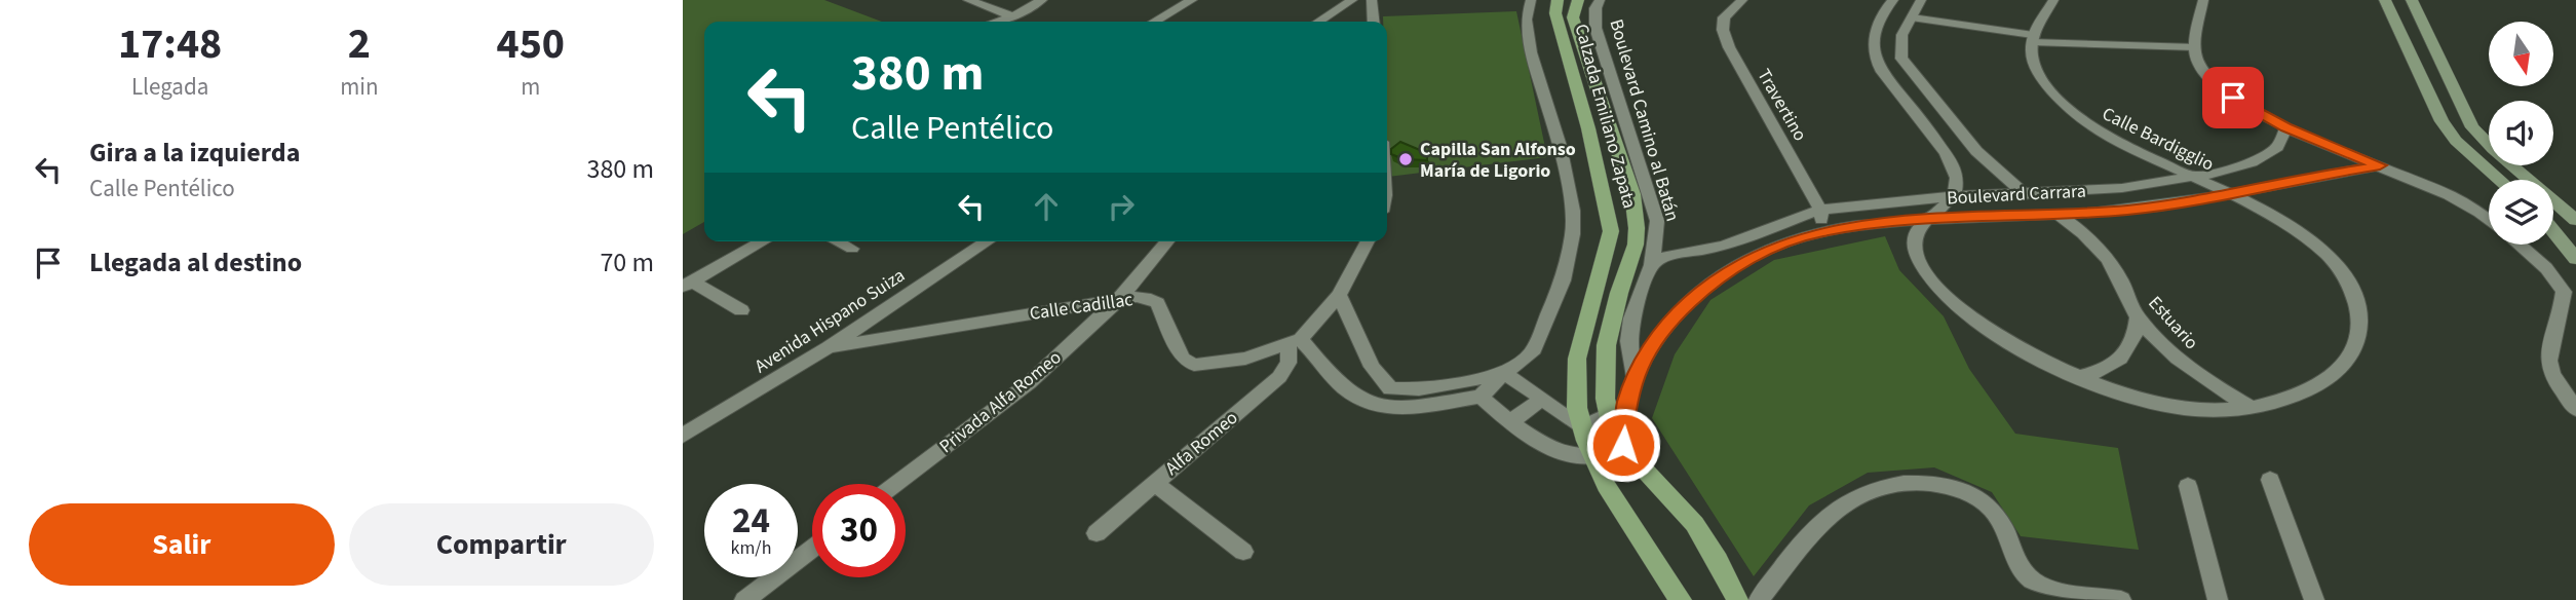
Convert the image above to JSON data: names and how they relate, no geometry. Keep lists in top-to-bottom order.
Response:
{
  "streets": {
    "main road": ["Calzada Emiliano Zapata"],
    "street": [
      "Travertino",
      "Boulevard Camino al Batán",
      "Calle Bardigglio",
      "Boulevard Carrara",
      "Calle Cadillac",
      "Avenida Hispano Suiza",
      "Estuario",
      "Privada Alfa Romeo",
      "Alfa Romeo"
    ]
  },
  "crossings": [
    ["Travertino", "Boulevard Carrara"],
    ["Calzada Emiliano Zapata", "Boulevard Carrara"],
    ["Boulevard Camino al Batán", "Boulevard Carrara"],
    ["Calle Bardigglio", "Boulevard Carrara"],
    ["Calle Bardigglio", "Estuario"],
    ["Boulevard Carrara", "Estuario"],
    ["Calle Cadillac", "Avenida Hispano Suiza"],
    ["Calle Cadillac", "Privada Alfa Romeo"],
    ["Calle Cadillac", "Alfa Romeo"]
  ],
  "places": ["Capilla San Alfonso María de Ligorio"],
  "north": "bottom",
  "page": {
    "eta": [
      "17:48",
      "Llegada",
      "2",
      "min",
      "450",
      "m"
    ],
    "turn": ["380 m", "Calle Pentélico"],
    "list": [
      {
        "name": "Gira a la izquierda",
        "note": "Calle Pentélico",
        "value": "380 m"
      },
      {
        "name": "Llegada al destino",
        "value": "70 m"
      }
    ],
    "speed": "24 km/h",
    "limit": "30",
    "buttons": ["Salir", "Compartir"]
  }
}
